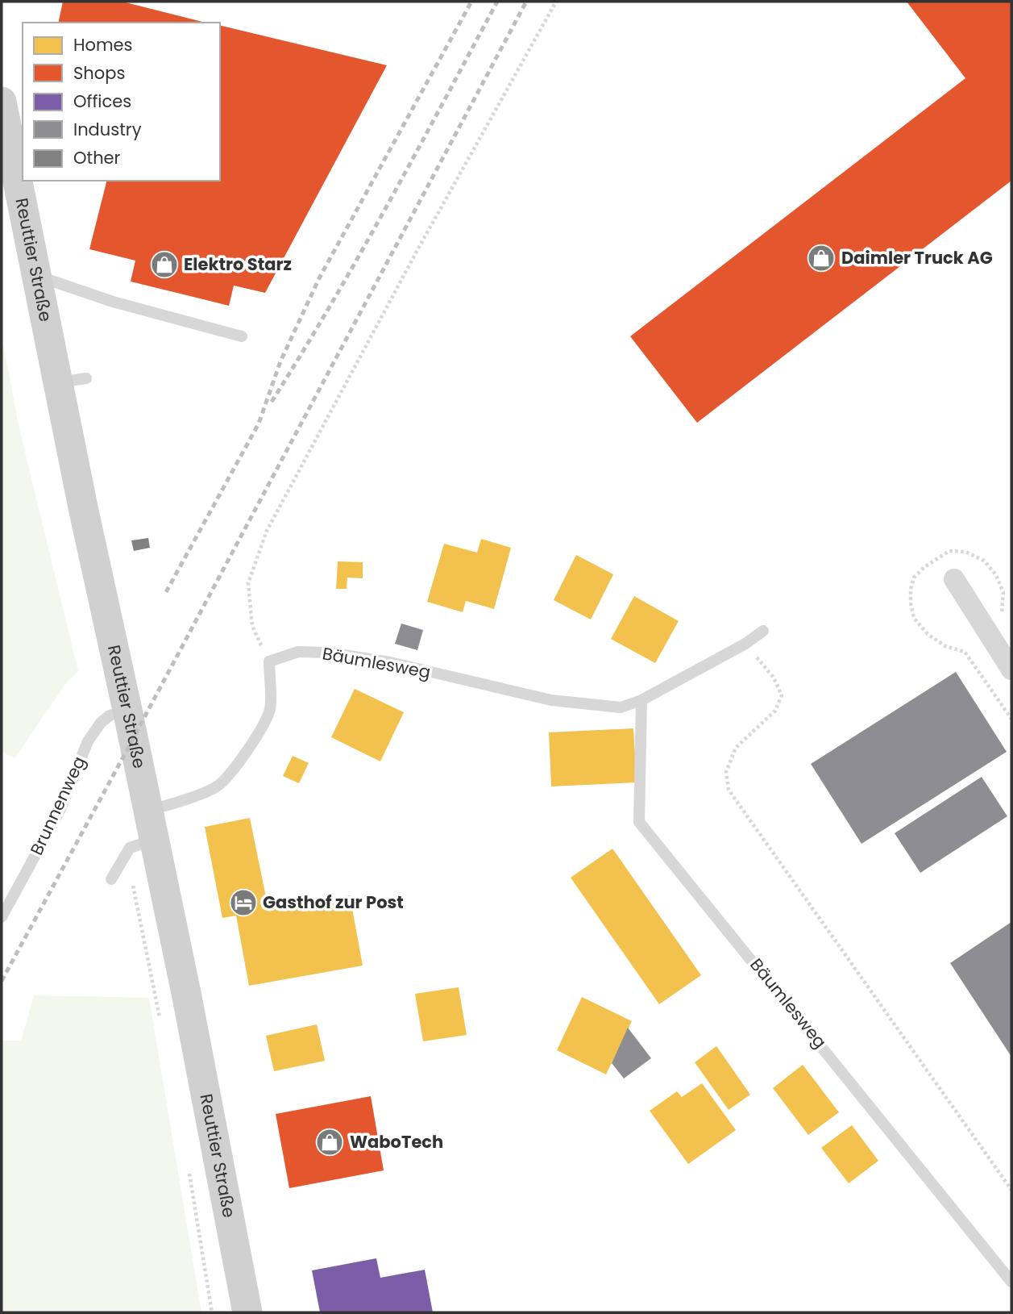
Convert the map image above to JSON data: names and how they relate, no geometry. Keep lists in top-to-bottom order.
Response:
{
  "streets": {
    "main road": ["Reuttier Straße"],
    "lane": ["Bäumlesweg", "Brunnenweg"]
  },
  "crossings": [
    ["Reuttier Straße", "Brunnenweg"]
  ],
  "places": {
    "shop": ["Daimler Truck AG", "Elektro Starz", "WaboTech"],
    "hotel": ["Gasthof zur Post"]
  },
  "legend": [
    "Homes",
    "Shops",
    "Offices",
    "Industry",
    "Other"
  ]
}
